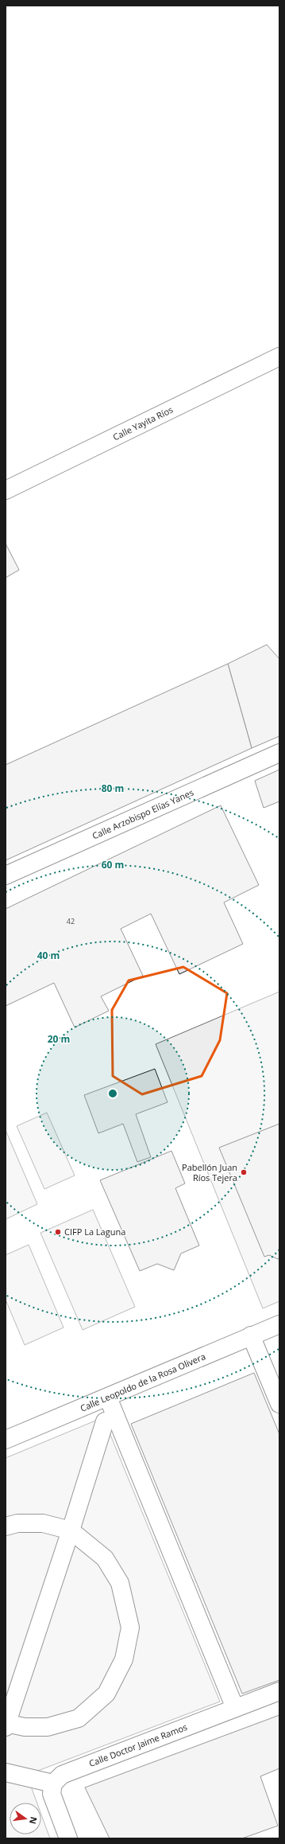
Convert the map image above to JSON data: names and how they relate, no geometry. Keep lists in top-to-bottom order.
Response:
{
  "streets": {
    "street": [
      "Calle Yayita Ríos",
      "Calle Arzobispo Elías Yanes",
      "Calle Leopoldo de la Rosa Olivera",
      "Calle Doctor Jaime Ramos"
    ]
  },
  "places": ["Pabellón Juan Ríos Tejera", "CIFP La Laguna"],
  "house_numbers": ["42"],
  "north": "right",
  "rings": [
    "80 m",
    "60 m",
    "40 m",
    "20 m"
  ]
}
